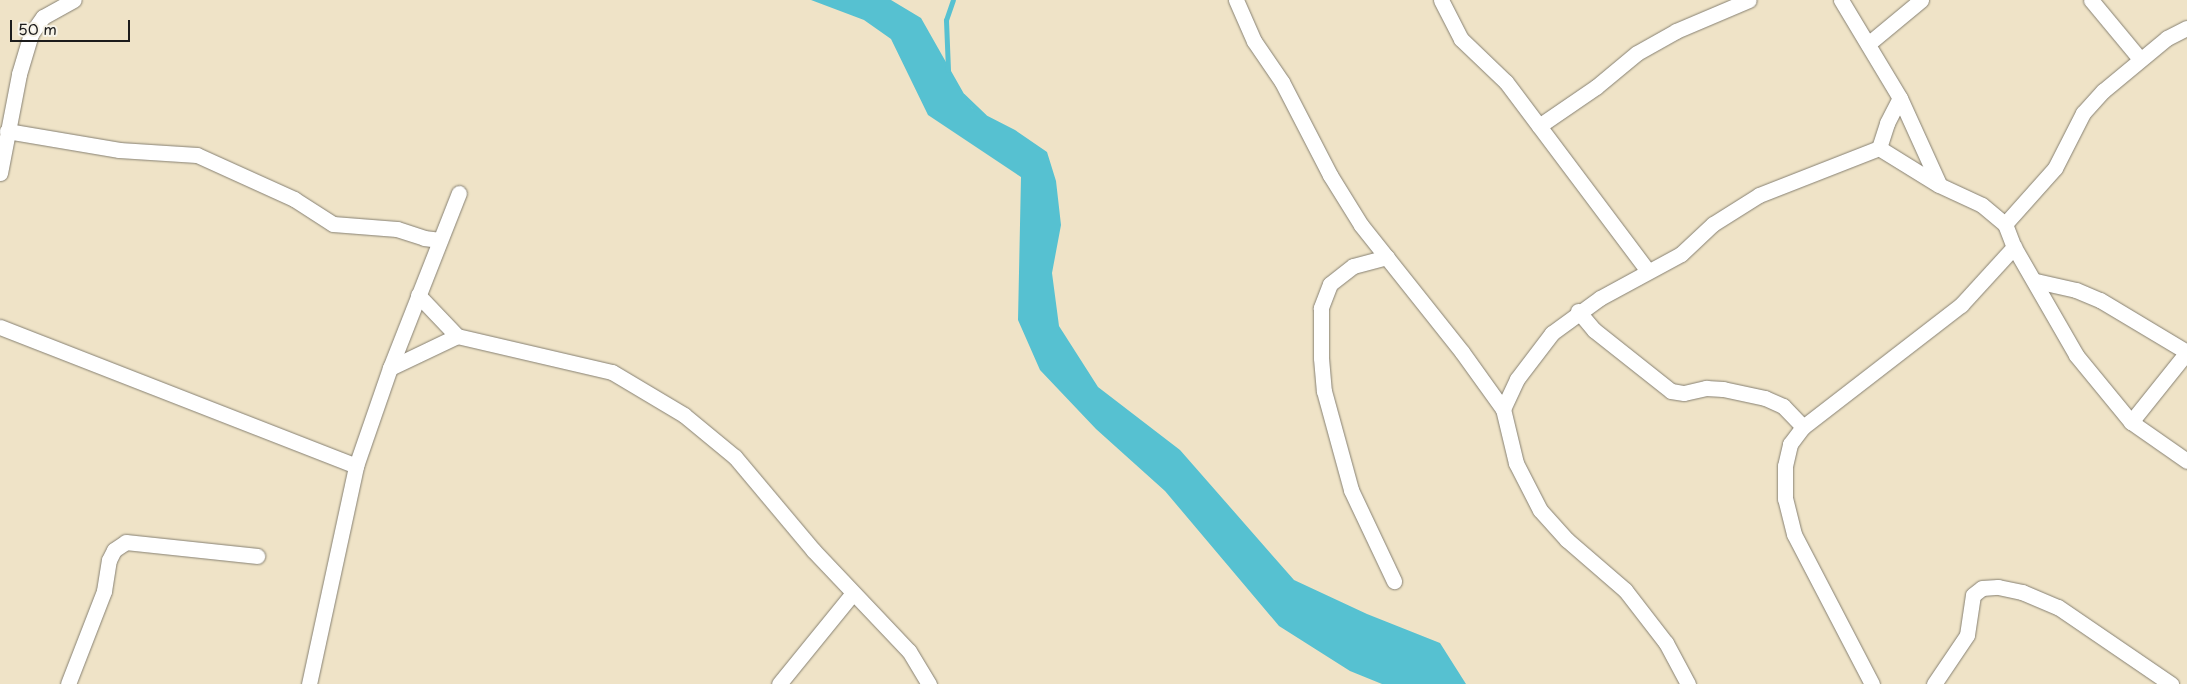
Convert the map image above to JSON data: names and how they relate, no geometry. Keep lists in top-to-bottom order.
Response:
{
  "scale_bar": "50 m"
}
